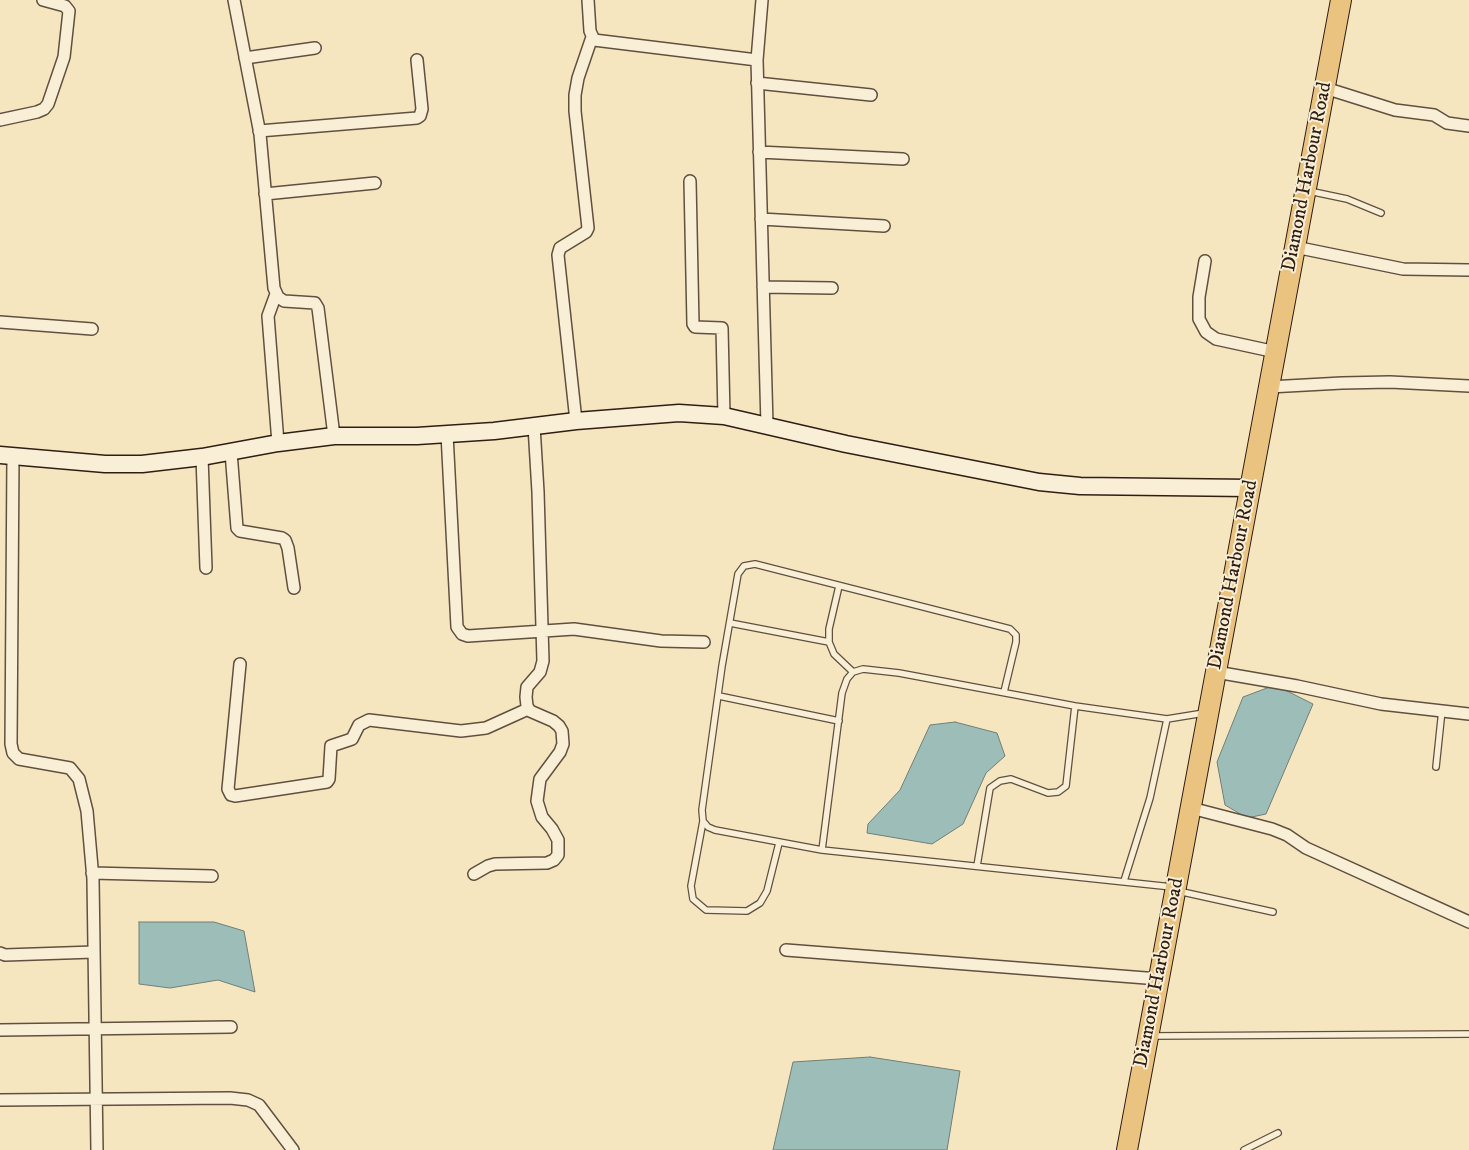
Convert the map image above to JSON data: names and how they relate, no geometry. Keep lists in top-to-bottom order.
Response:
{
  "streets": {
    "highway": ["Diamond Harbour Road"]
  }
}
